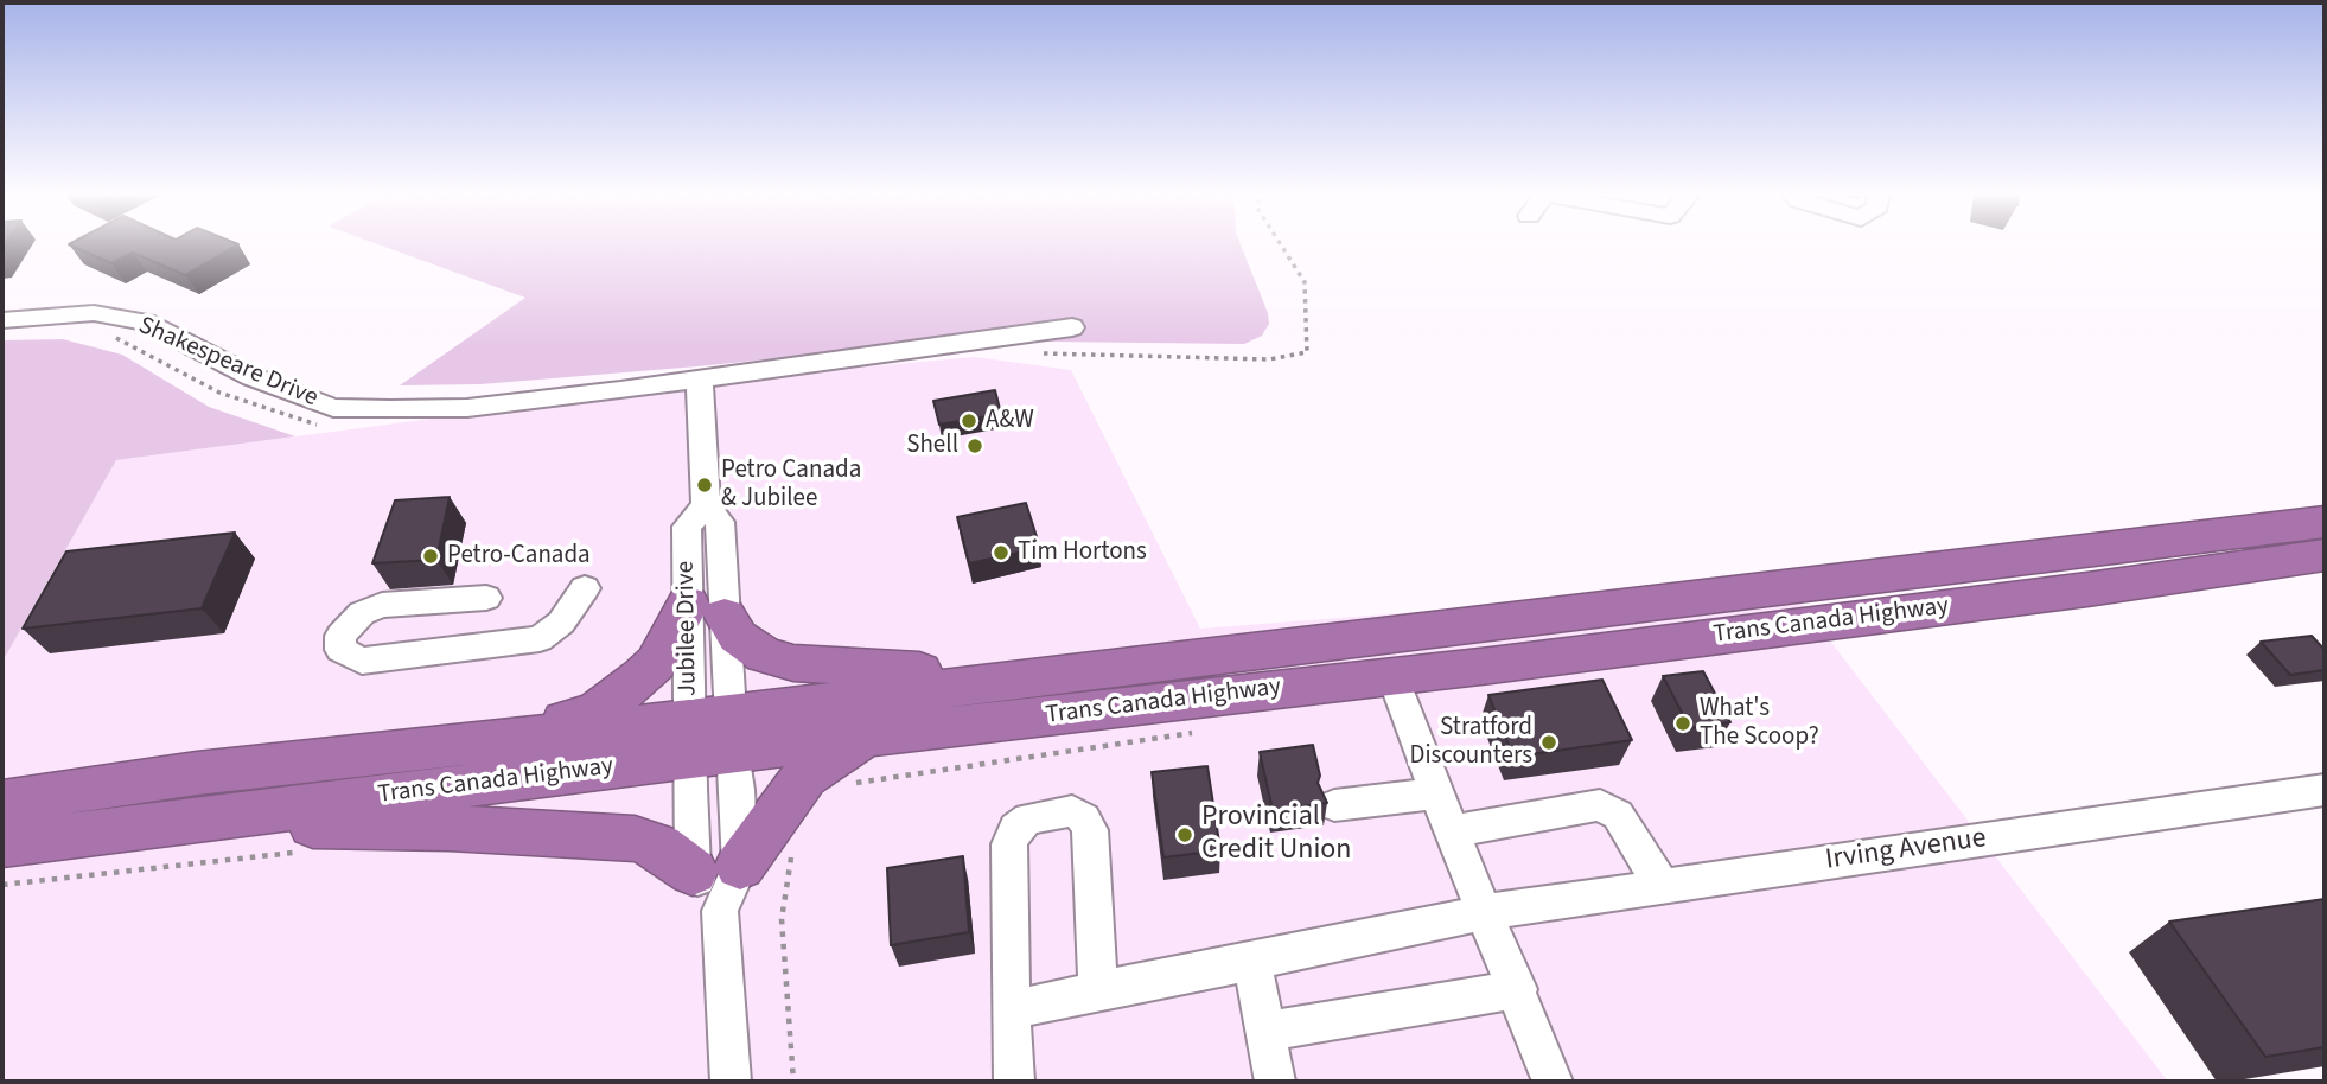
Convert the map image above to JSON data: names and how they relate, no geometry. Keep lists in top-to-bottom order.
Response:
{
  "streets": {
    "highway": ["Trans Canada Highway"],
    "street": ["Shakespeare Drive", "Jubilee Drive", "Irving Avenue"]
  },
  "crossings": [
    ["Shakespeare Drive", "Jubilee Drive"],
    ["Trans Canada Highway", "Jubilee Drive"]
  ],
  "places": [
    "A&W",
    "Shell",
    "Petro Canada & Jubilee",
    "Tim Hortons",
    "Petro-Canada",
    "What's The Scoop?",
    "Stratford Discounters",
    "Provincial Credit Union"
  ]
}
